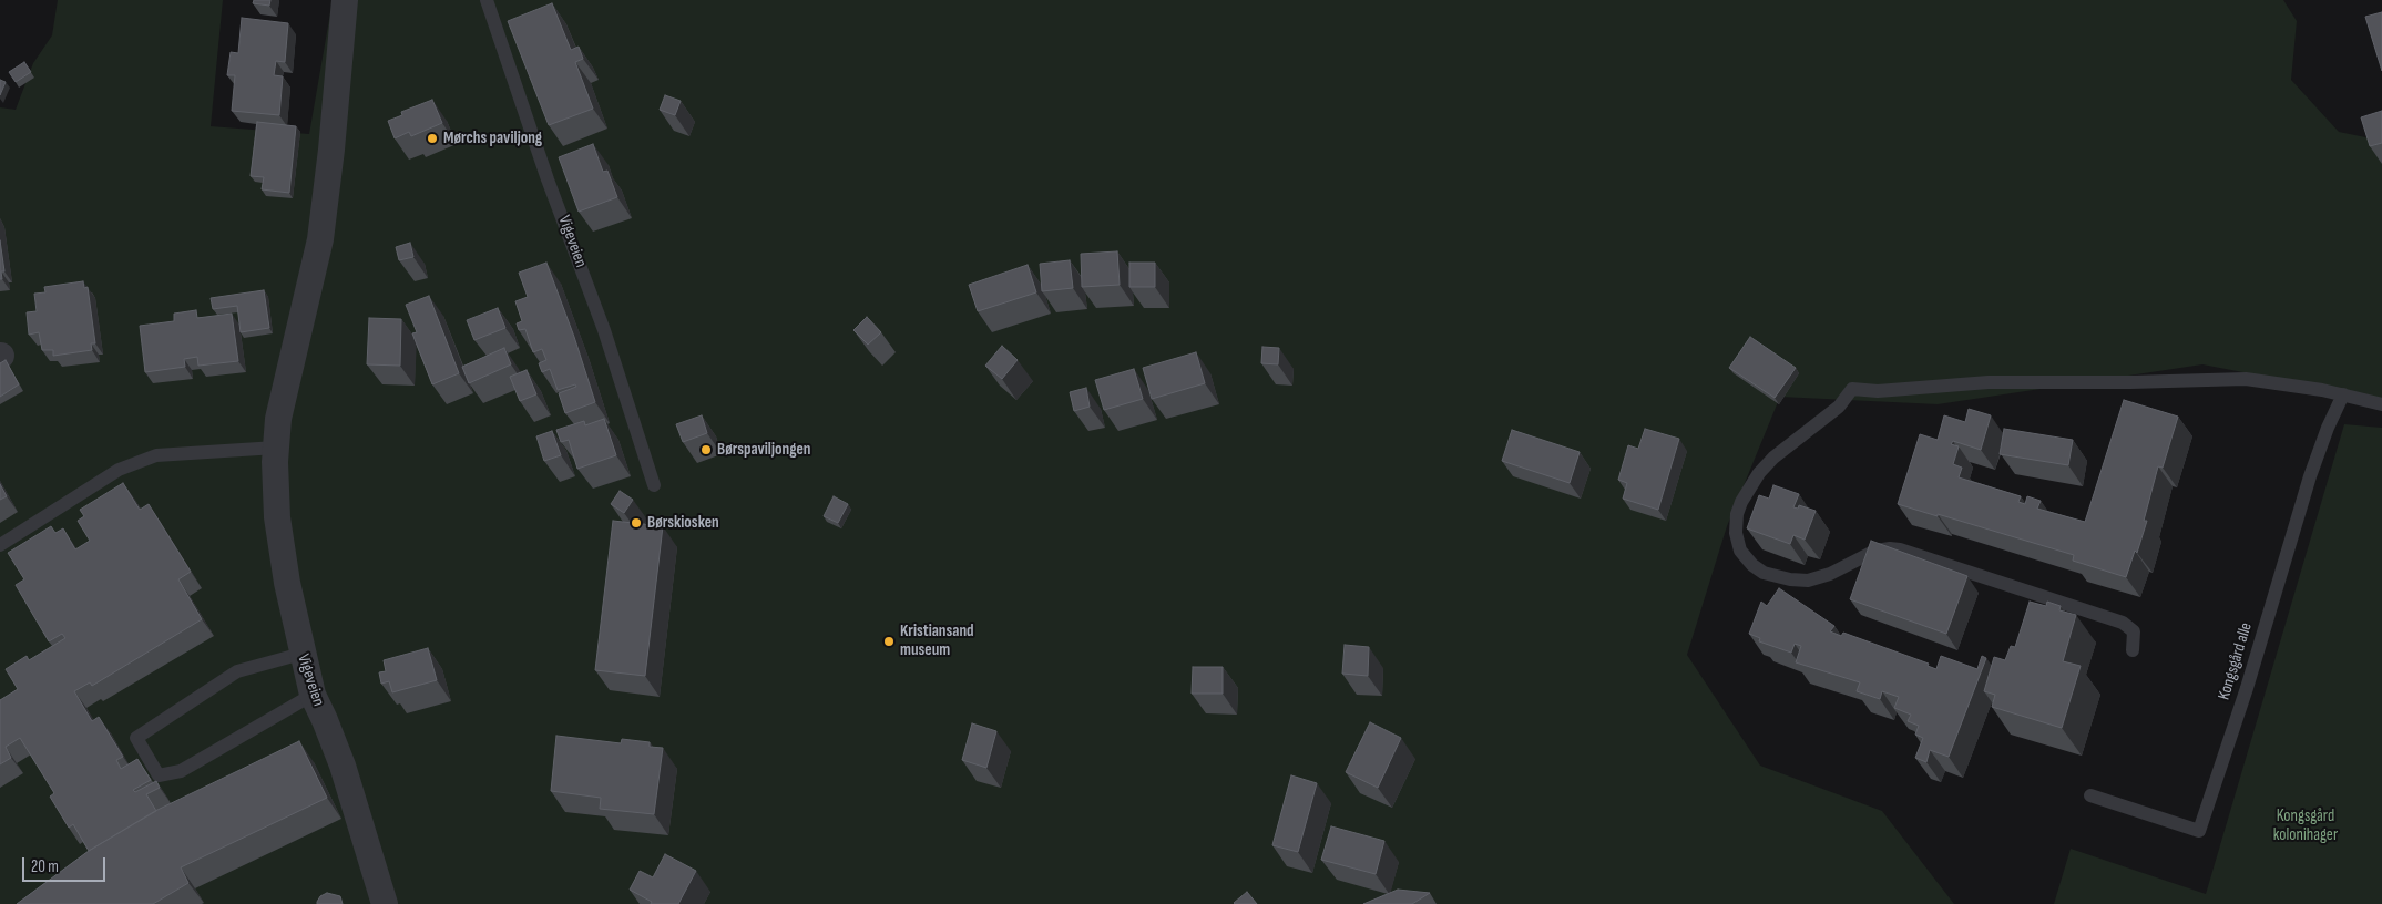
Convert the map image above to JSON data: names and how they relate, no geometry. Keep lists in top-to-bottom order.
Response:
{
  "streets": {
    "street": ["Vigeveien"],
    "lane": ["Kongsgård alle"]
  },
  "parks": ["Kongsgård kolonihager"],
  "places": [
    "Mørchs paviljong",
    "Børspaviljongen",
    "Børskiosken",
    "Kristiansand museum"
  ],
  "scale_bar": "20 m"
}
